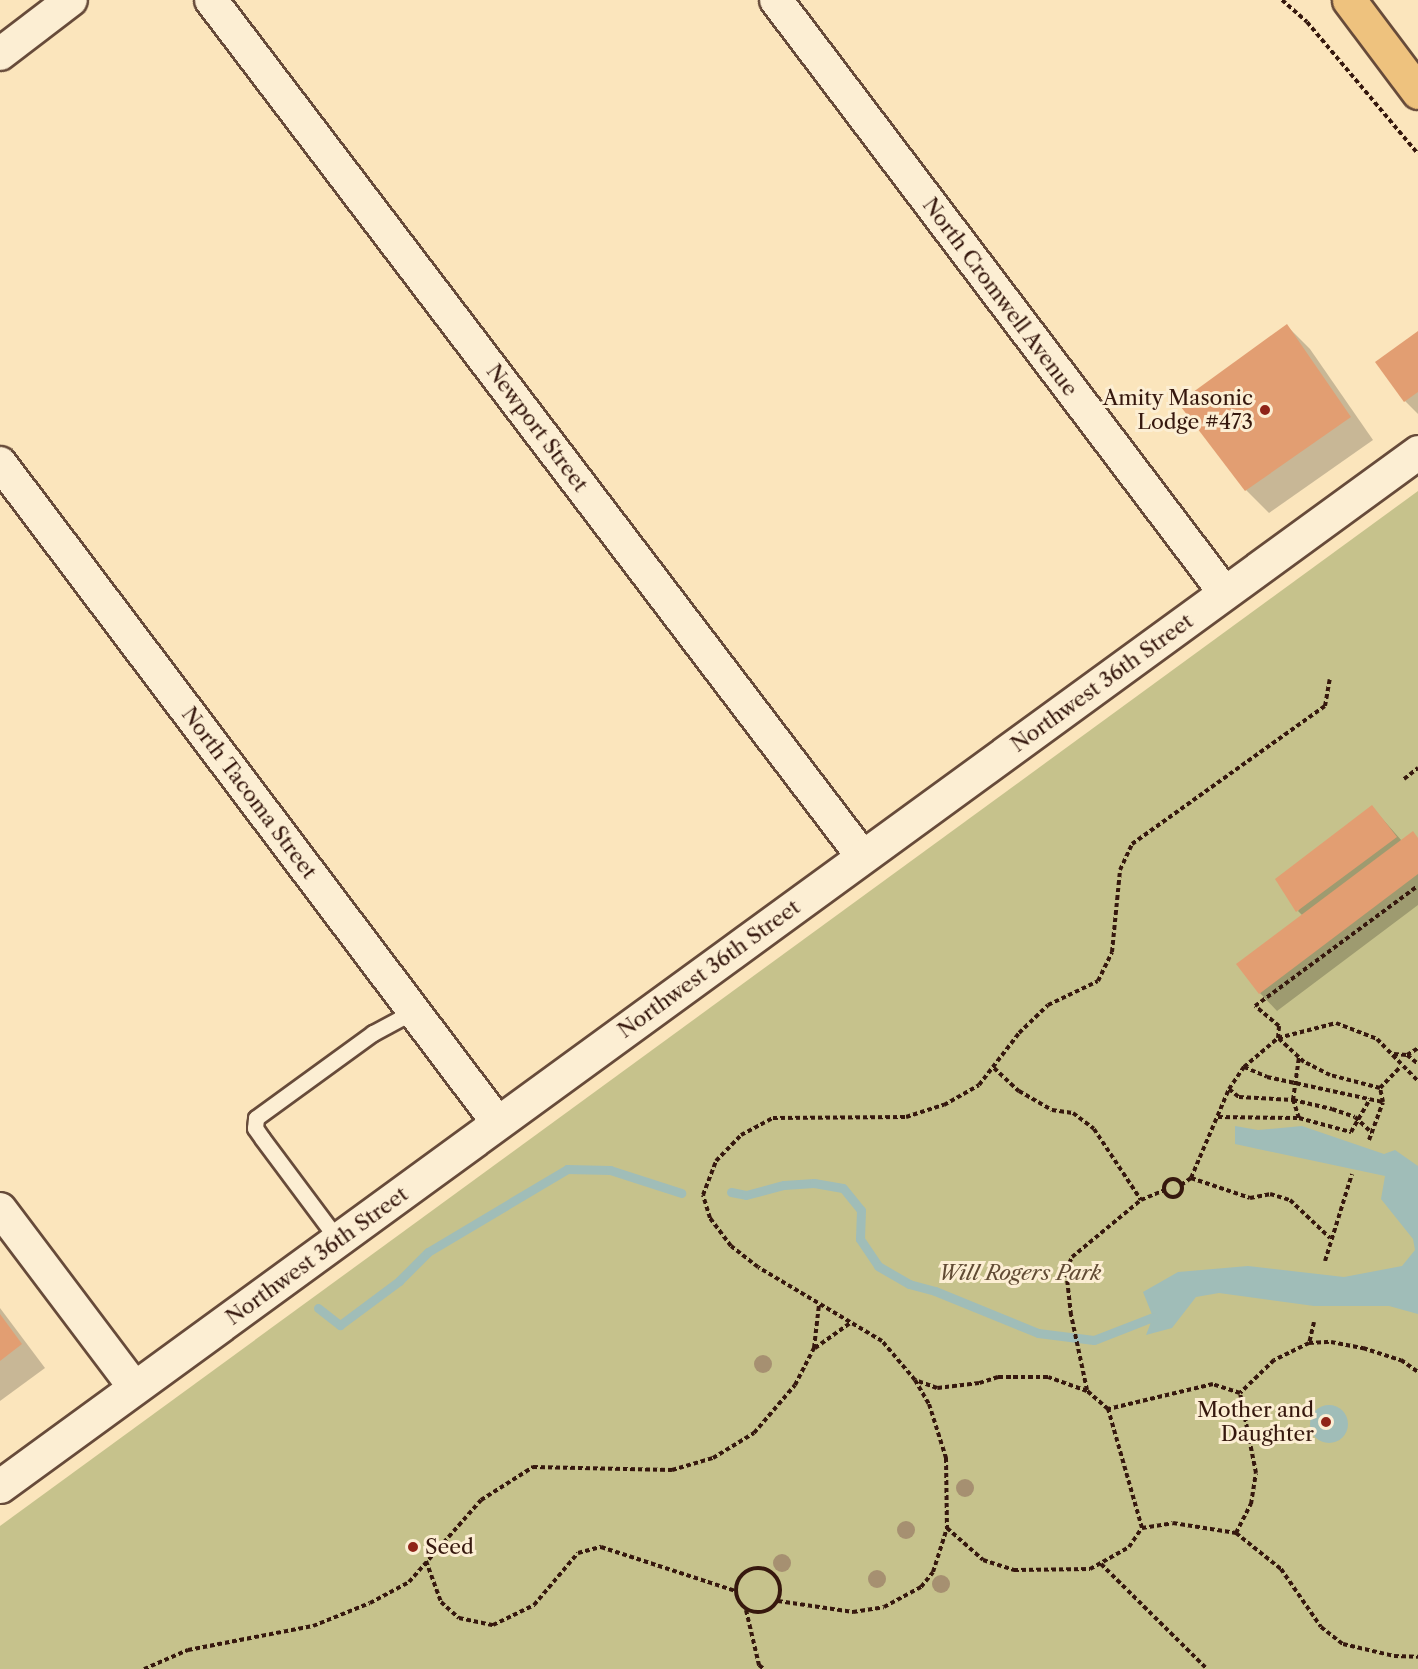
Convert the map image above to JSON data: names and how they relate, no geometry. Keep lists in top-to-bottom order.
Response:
{
  "streets": {
    "main road": ["Northwest 36th Street"],
    "street": ["North Cromwell Avenue", "Newport Street", "North Tacoma Street"]
  },
  "crossings": [
    ["North Cromwell Avenue", "Northwest 36th Street"],
    ["Newport Street", "Northwest 36th Street"],
    ["Northwest 36th Street", "North Tacoma Street"]
  ],
  "parks": ["Will Rogers Park"],
  "places": ["Amity Masonic Lodge #473", "Mother and Daughter", "Seed"]
}
